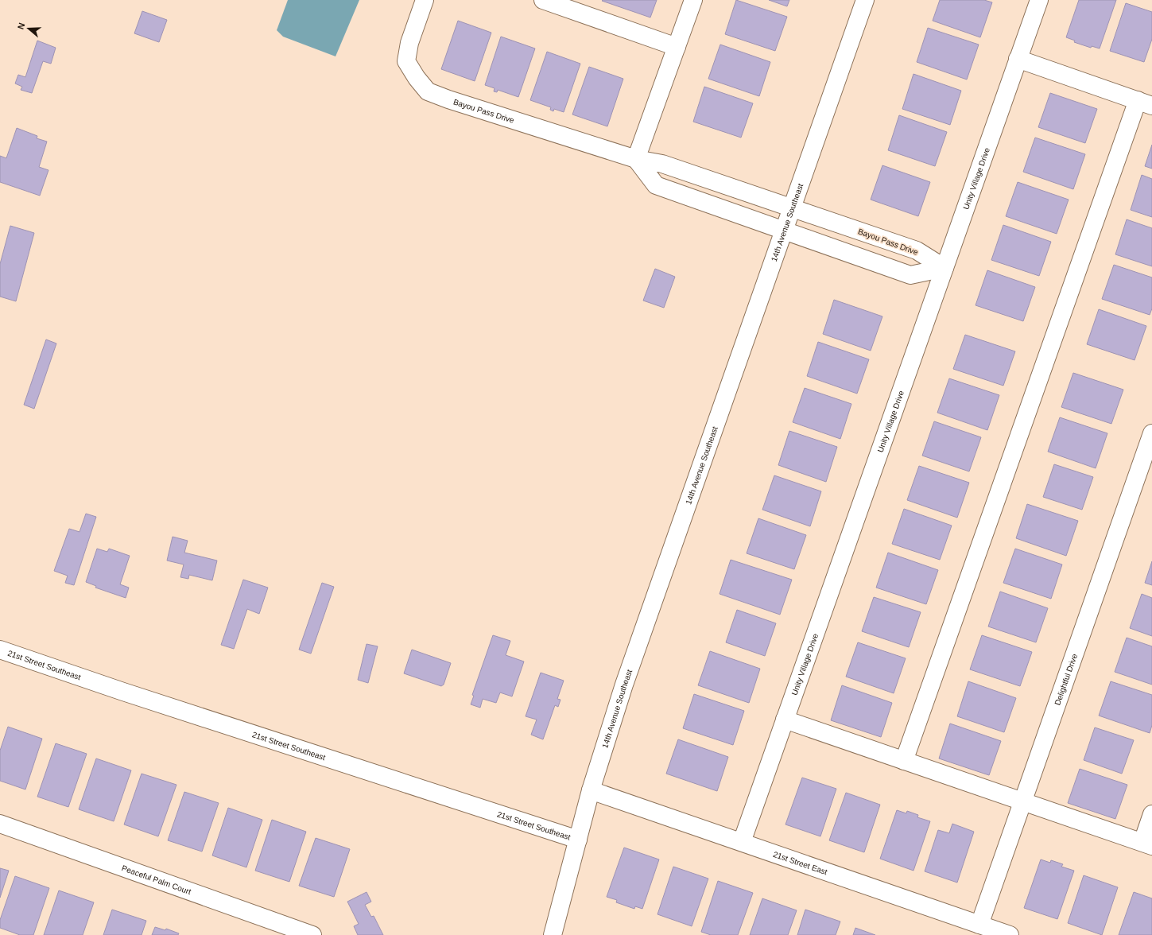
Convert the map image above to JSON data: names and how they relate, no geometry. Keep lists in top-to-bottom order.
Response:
{
  "streets": {
    "street": [
      "Bayou Pass Drive",
      "Unity Village Drive",
      "14th Avenue Southeast",
      "21st Street Southeast",
      "Delightful Drive",
      "21st Street East",
      "Peaceful Palm Court"
    ]
  },
  "crossings": [
    ["Bayou Pass Drive", "Unity Village Drive"],
    ["Bayou Pass Drive", "14th Avenue Southeast"],
    ["Unity Village Drive", "21st Street East"],
    ["14th Avenue Southeast", "21st Street Southeast"],
    ["14th Avenue Southeast", "21st Street East"],
    ["Delightful Drive", "21st Street East"]
  ],
  "north": "left"
}
